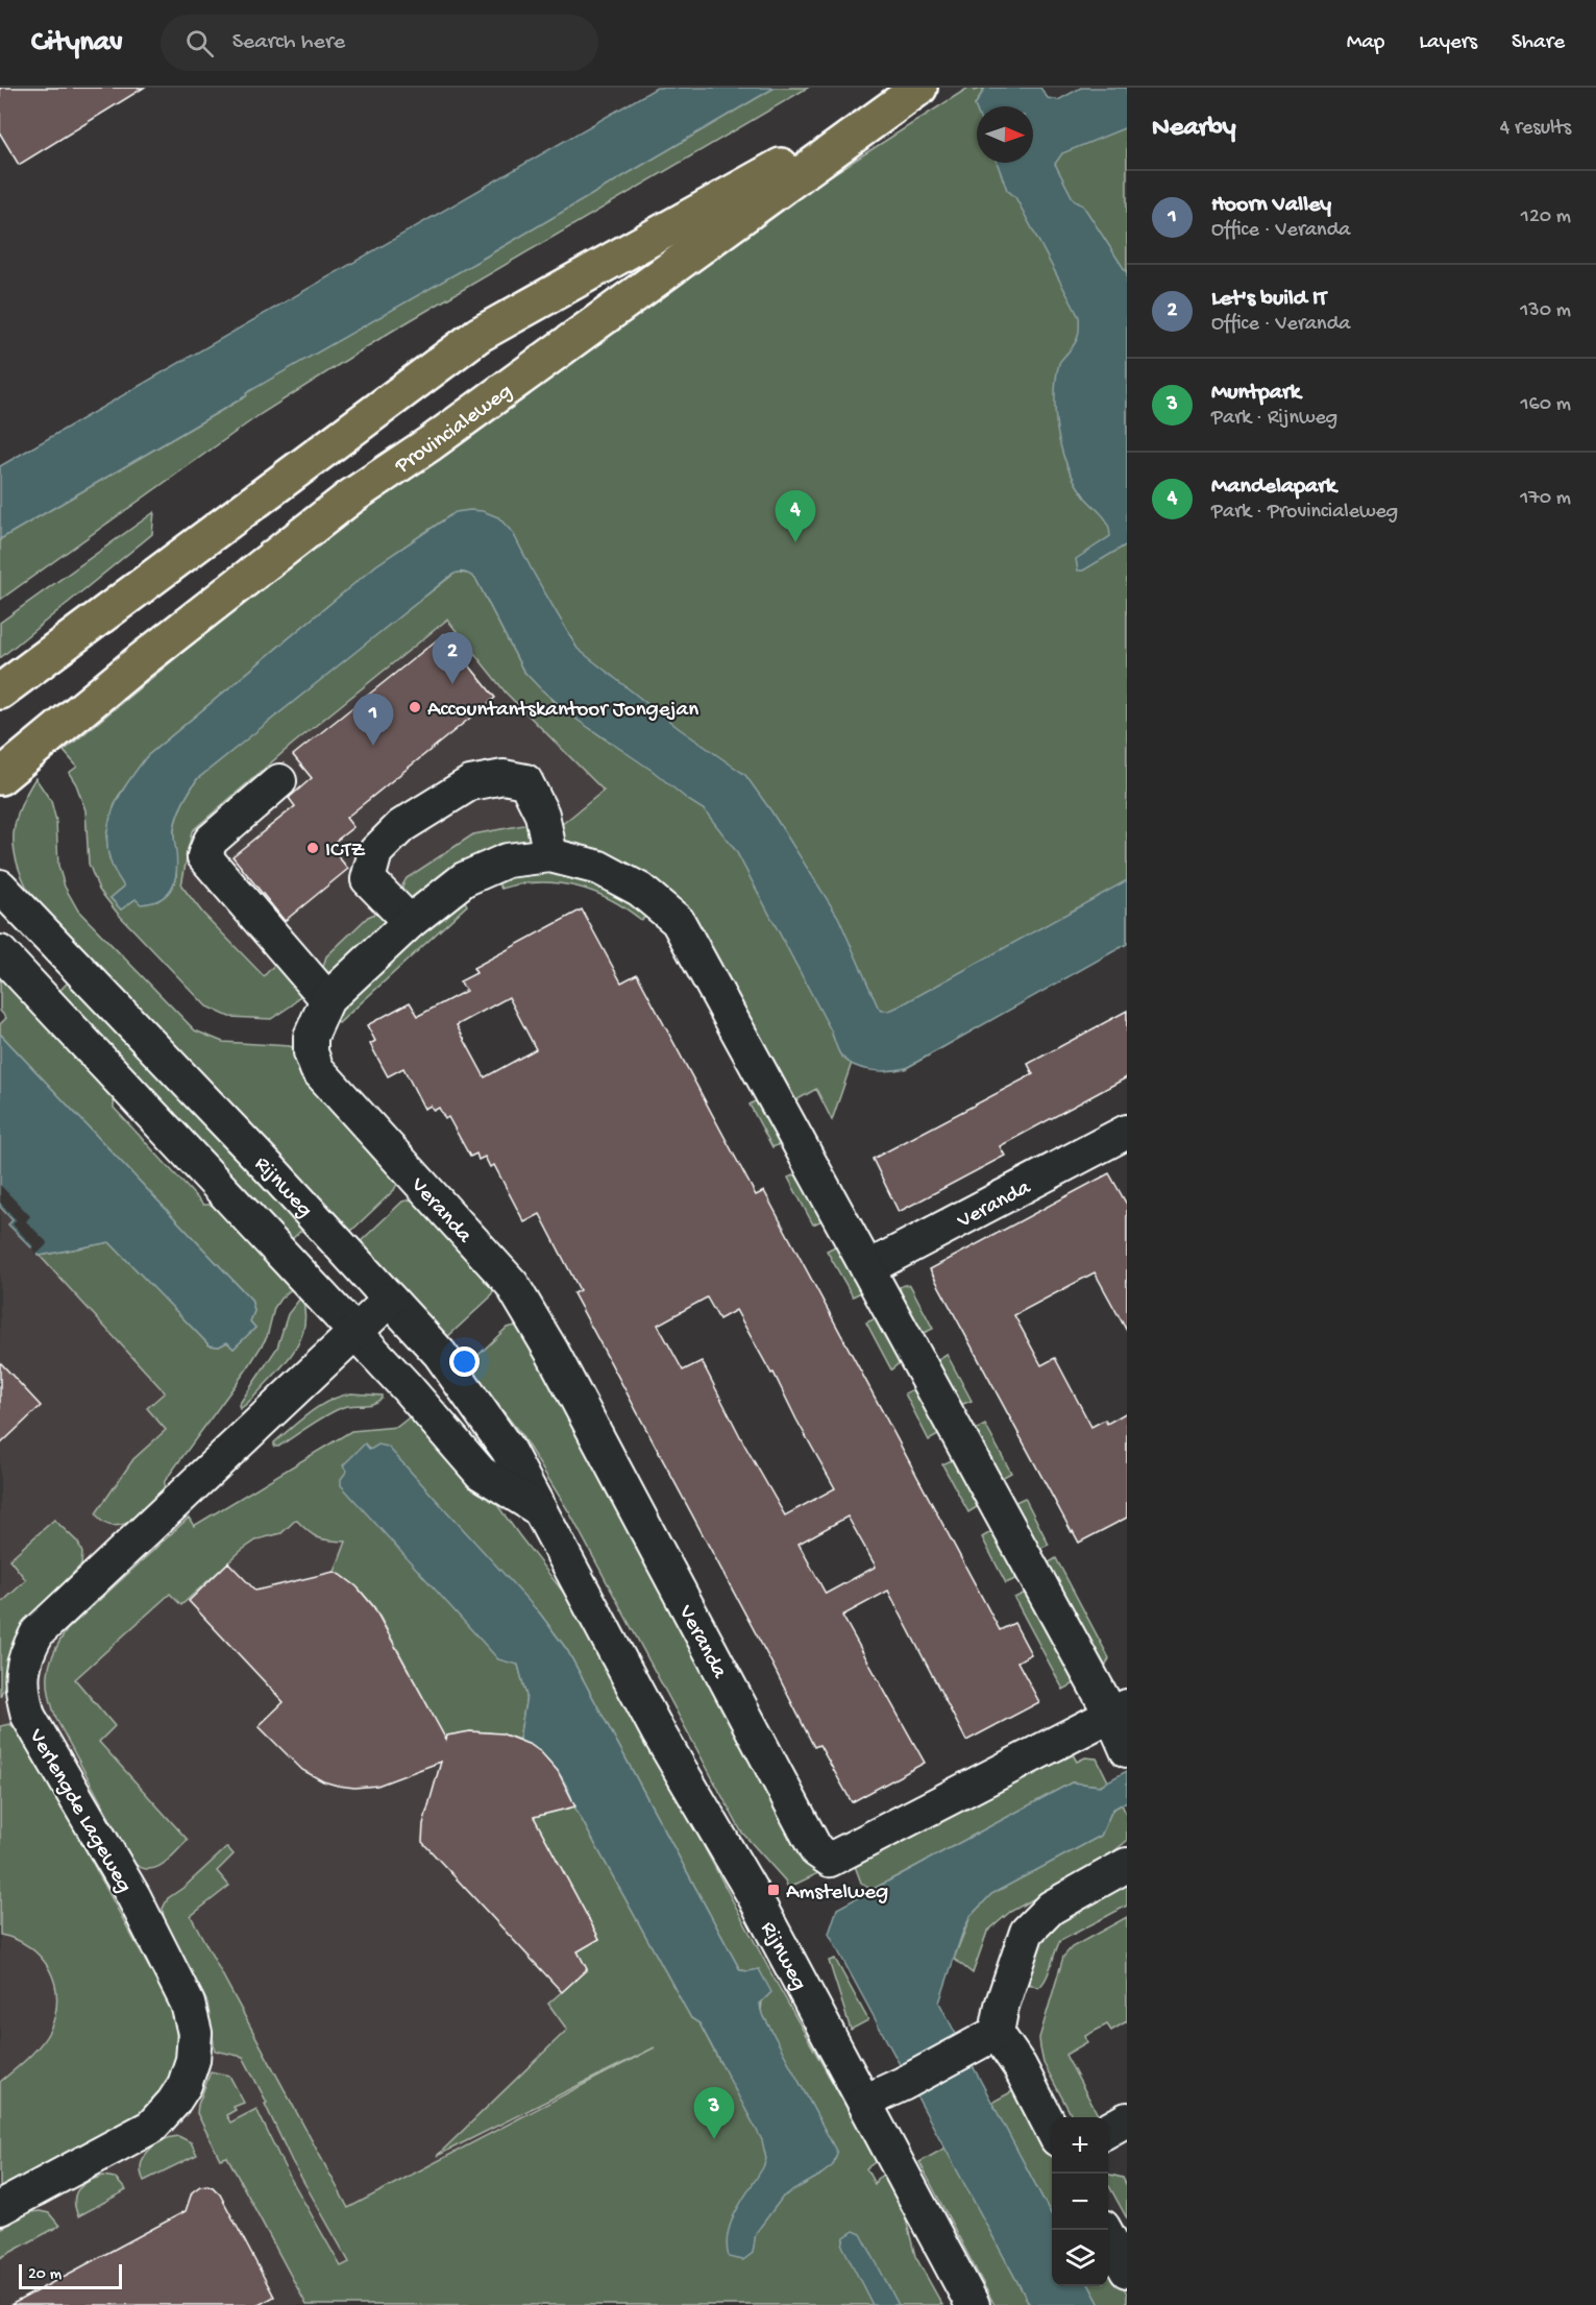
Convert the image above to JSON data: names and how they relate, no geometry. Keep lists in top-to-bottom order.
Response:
{
  "streets": {
    "main road": ["Provincialeweg"],
    "street": ["Rijnweg", "Veranda", "Verlengde Lageweg"]
  },
  "crossings": [
    ["Rijnweg", "Verlengde Lageweg"]
  ],
  "places": {
    "other": ["Accountantskantoor Jongejan", "ICTZ"],
    "transit": ["Amstelweg"]
  },
  "scale_bar": "20 m",
  "north": "right",
  "page": {
    "header": "Citynav",
    "search": "Search here",
    "nav": ["Map", "Layers", "Share"],
    "heading": ["Nearby", "4 results"],
    "list": [
      {
        "mark": "1",
        "name": "Hoorn Valley",
        "note": "Office · Veranda",
        "value": "120 m"
      },
      {
        "mark": "2",
        "name": "Let's build IT",
        "note": "Office · Veranda",
        "value": "130 m"
      },
      {
        "mark": "3",
        "name": "Muntpark",
        "note": "Park · Rijnweg",
        "value": "160 m"
      },
      {
        "mark": "4",
        "name": "Mandelapark",
        "note": "Park · Provincialeweg",
        "value": "170 m"
      }
    ],
    "pins": [
      "4",
      "2",
      "1",
      "3"
    ],
    "map_buttons": ["+", "−"],
    "scale": "20 m"
  }
}
